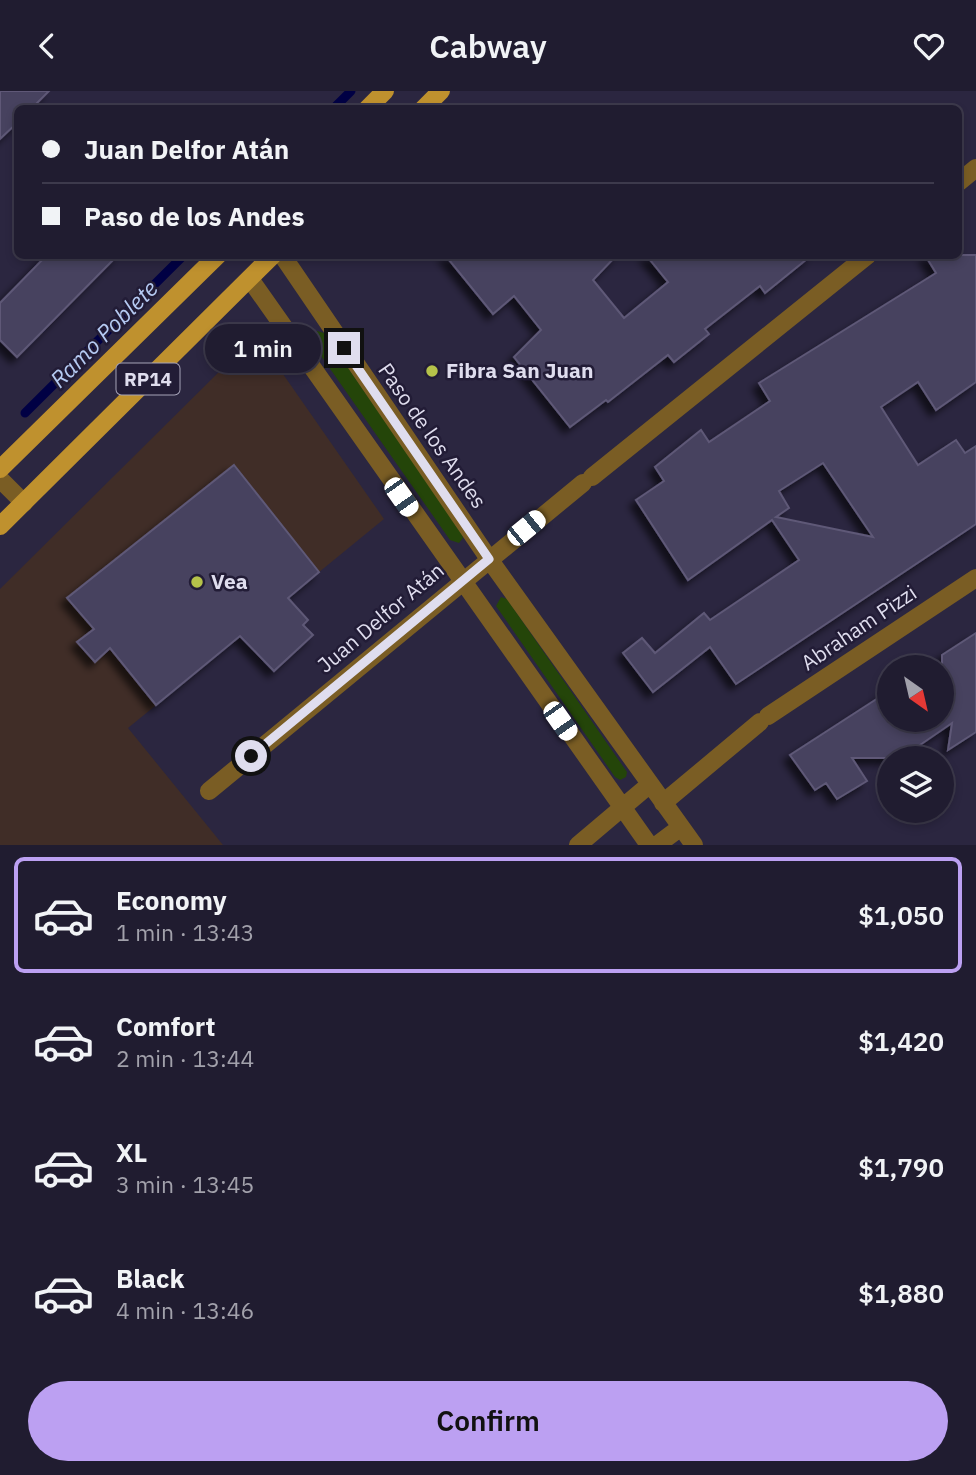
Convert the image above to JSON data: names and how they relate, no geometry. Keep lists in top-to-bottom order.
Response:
{
  "streets": {
    "main road": ["RP14"],
    "street": ["Paso de los Andes", "Juan Delfor Atán", "Abraham Pizzi"]
  },
  "crossings": [
    ["Paso de los Andes", "Juan Delfor Atán"],
    ["Paso de los Andes", "Abraham Pizzi"]
  ],
  "water": ["Ramo Poblete"],
  "places": ["Fibra San Juan", "Vea"],
  "north": "bottom right",
  "page": {
    "header": "Cabway",
    "banner": ["Juan Delfor Atán", "Paso de los Andes"],
    "bubble": "1 min",
    "list": [
      {
        "name": "Economy",
        "note": "1 min · 13:43",
        "value": "$1,050"
      },
      {
        "name": "Comfort",
        "note": "2 min · 13:44",
        "value": "$1,420"
      },
      {
        "name": "XL",
        "note": "3 min · 13:45",
        "value": "$1,790"
      },
      {
        "name": "Black",
        "note": "4 min · 13:46",
        "value": "$1,880"
      }
    ],
    "buttons": "Confirm"
  }
}
